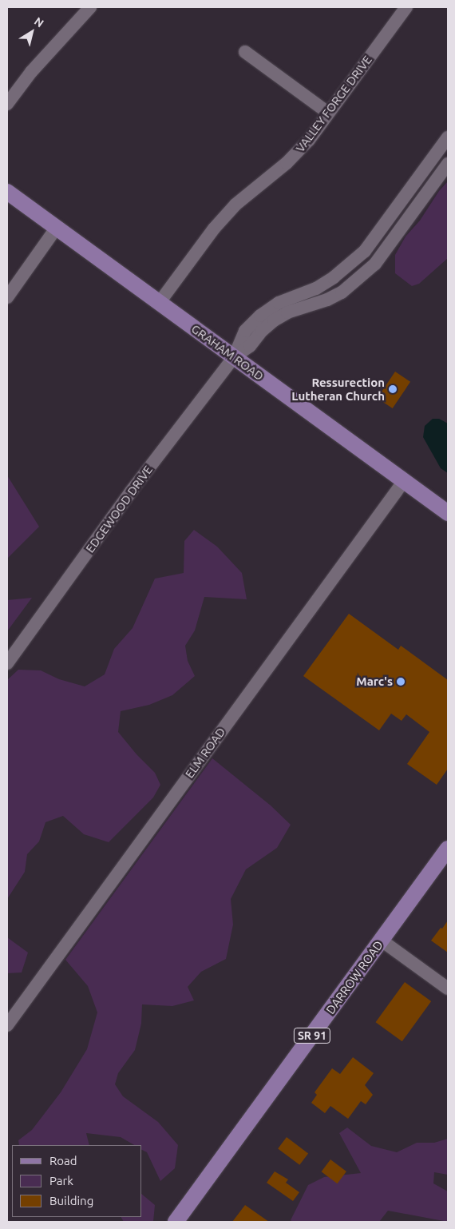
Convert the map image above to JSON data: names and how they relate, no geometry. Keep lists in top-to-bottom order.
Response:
{
  "streets": {
    "main road": ["GRAHAM ROAD", "DARROW ROAD", "SR 91"],
    "street": ["VALLEY FORGE DRIVE", "EDGEWOOD DRIVE", "ELM ROAD"]
  },
  "crossings": [
    ["VALLEY FORGE DRIVE", "GRAHAM ROAD"],
    ["GRAHAM ROAD", "EDGEWOOD DRIVE"],
    ["GRAHAM ROAD", "ELM ROAD"]
  ],
  "places": ["Ressurection Lutheran Church", "Marc's"],
  "legend": ["Road", "Park", "Building"],
  "north": "top right"
}
